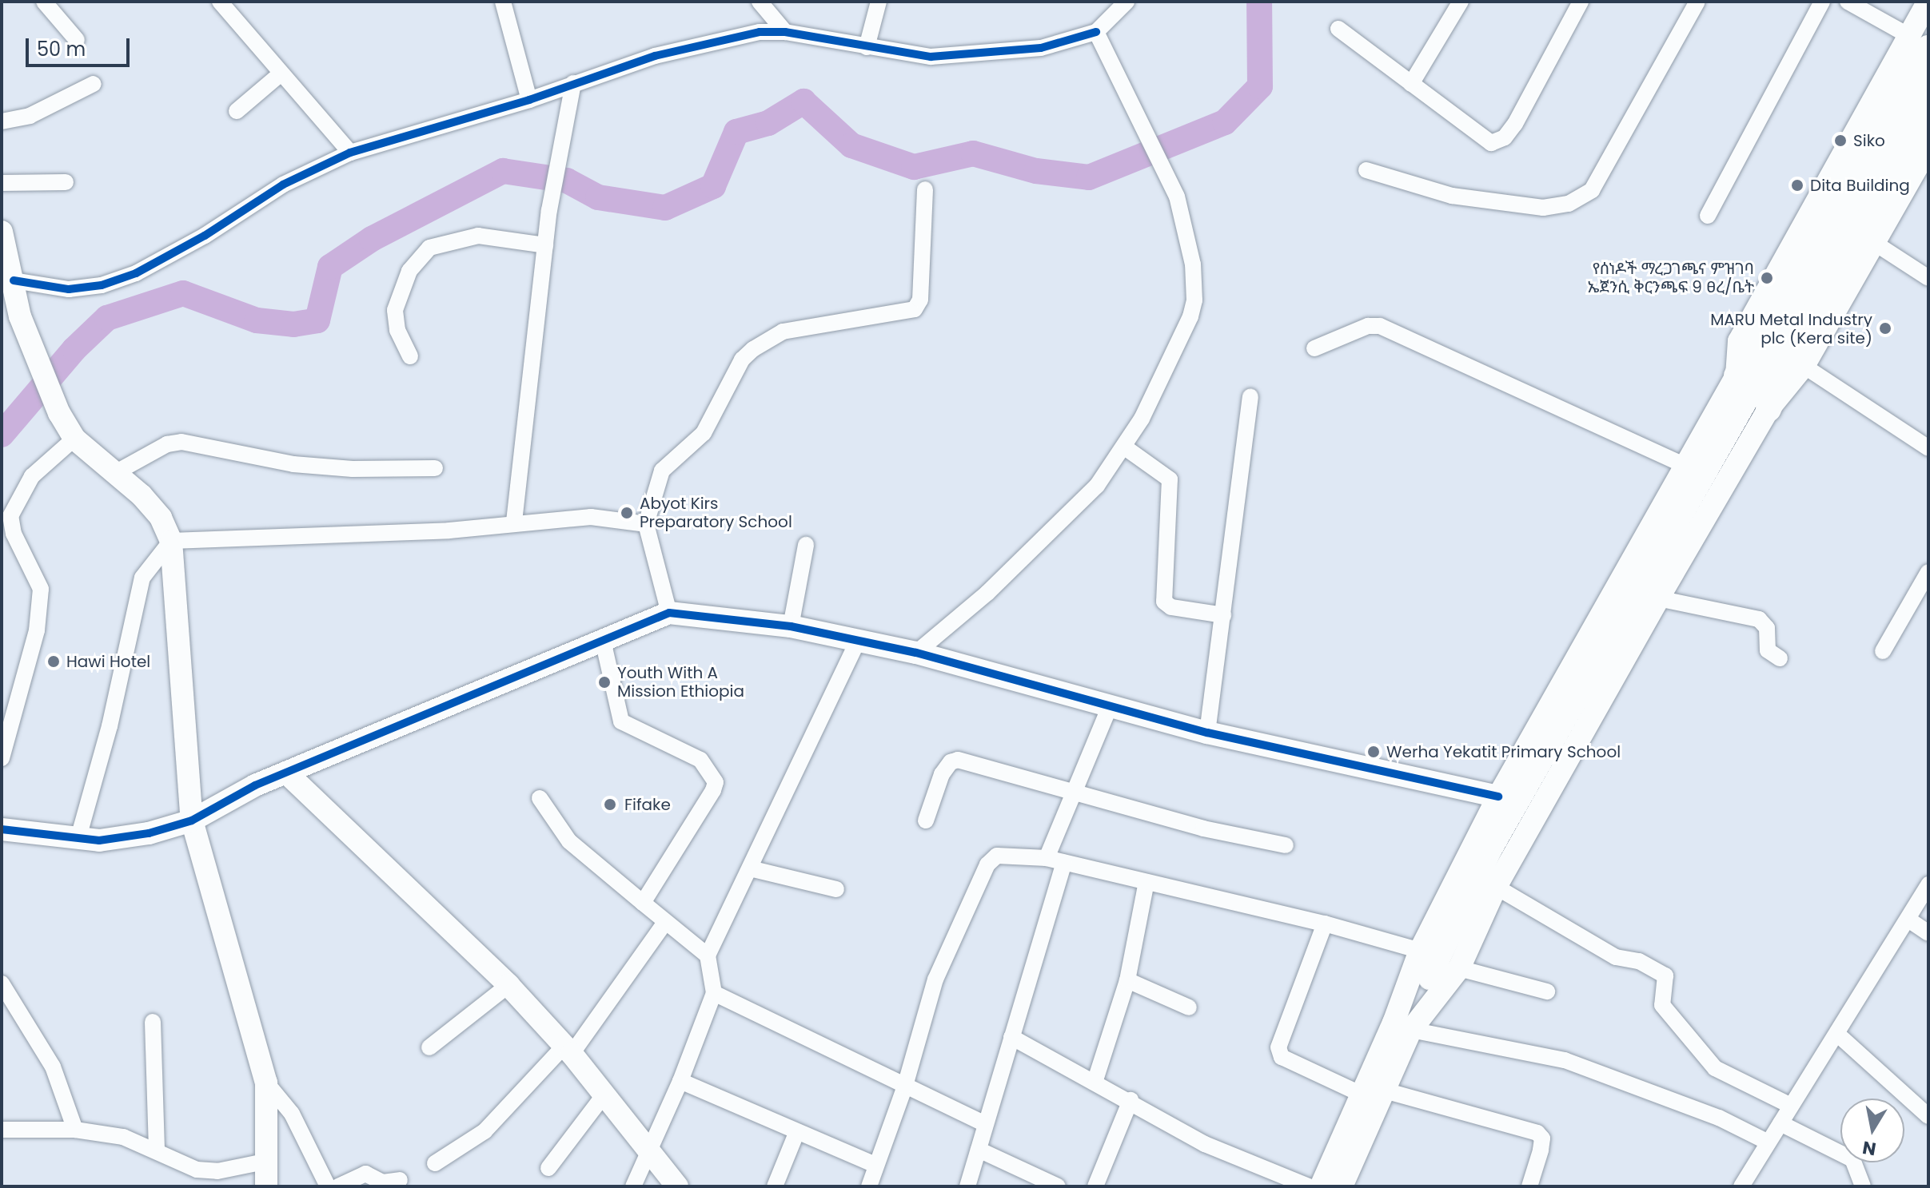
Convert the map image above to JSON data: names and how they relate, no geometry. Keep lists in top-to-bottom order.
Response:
{
  "places": [
    "Siko",
    "Dita Building",
    "የሰነዶች ማረጋገጫና ምዝገባ ኤጀንሲ ቅርንጫፍ 9 ፀረ/ቤት",
    "MARU Metal Industry plc (Kera site)",
    "Abyot Kirs Preparatory School",
    "Hawi Hotel",
    "Youth With A Mission Ethiopia",
    "Werha Yekatit Primary School",
    "Fifake"
  ],
  "scale_bar": "50 m",
  "north": "bottom"
}
